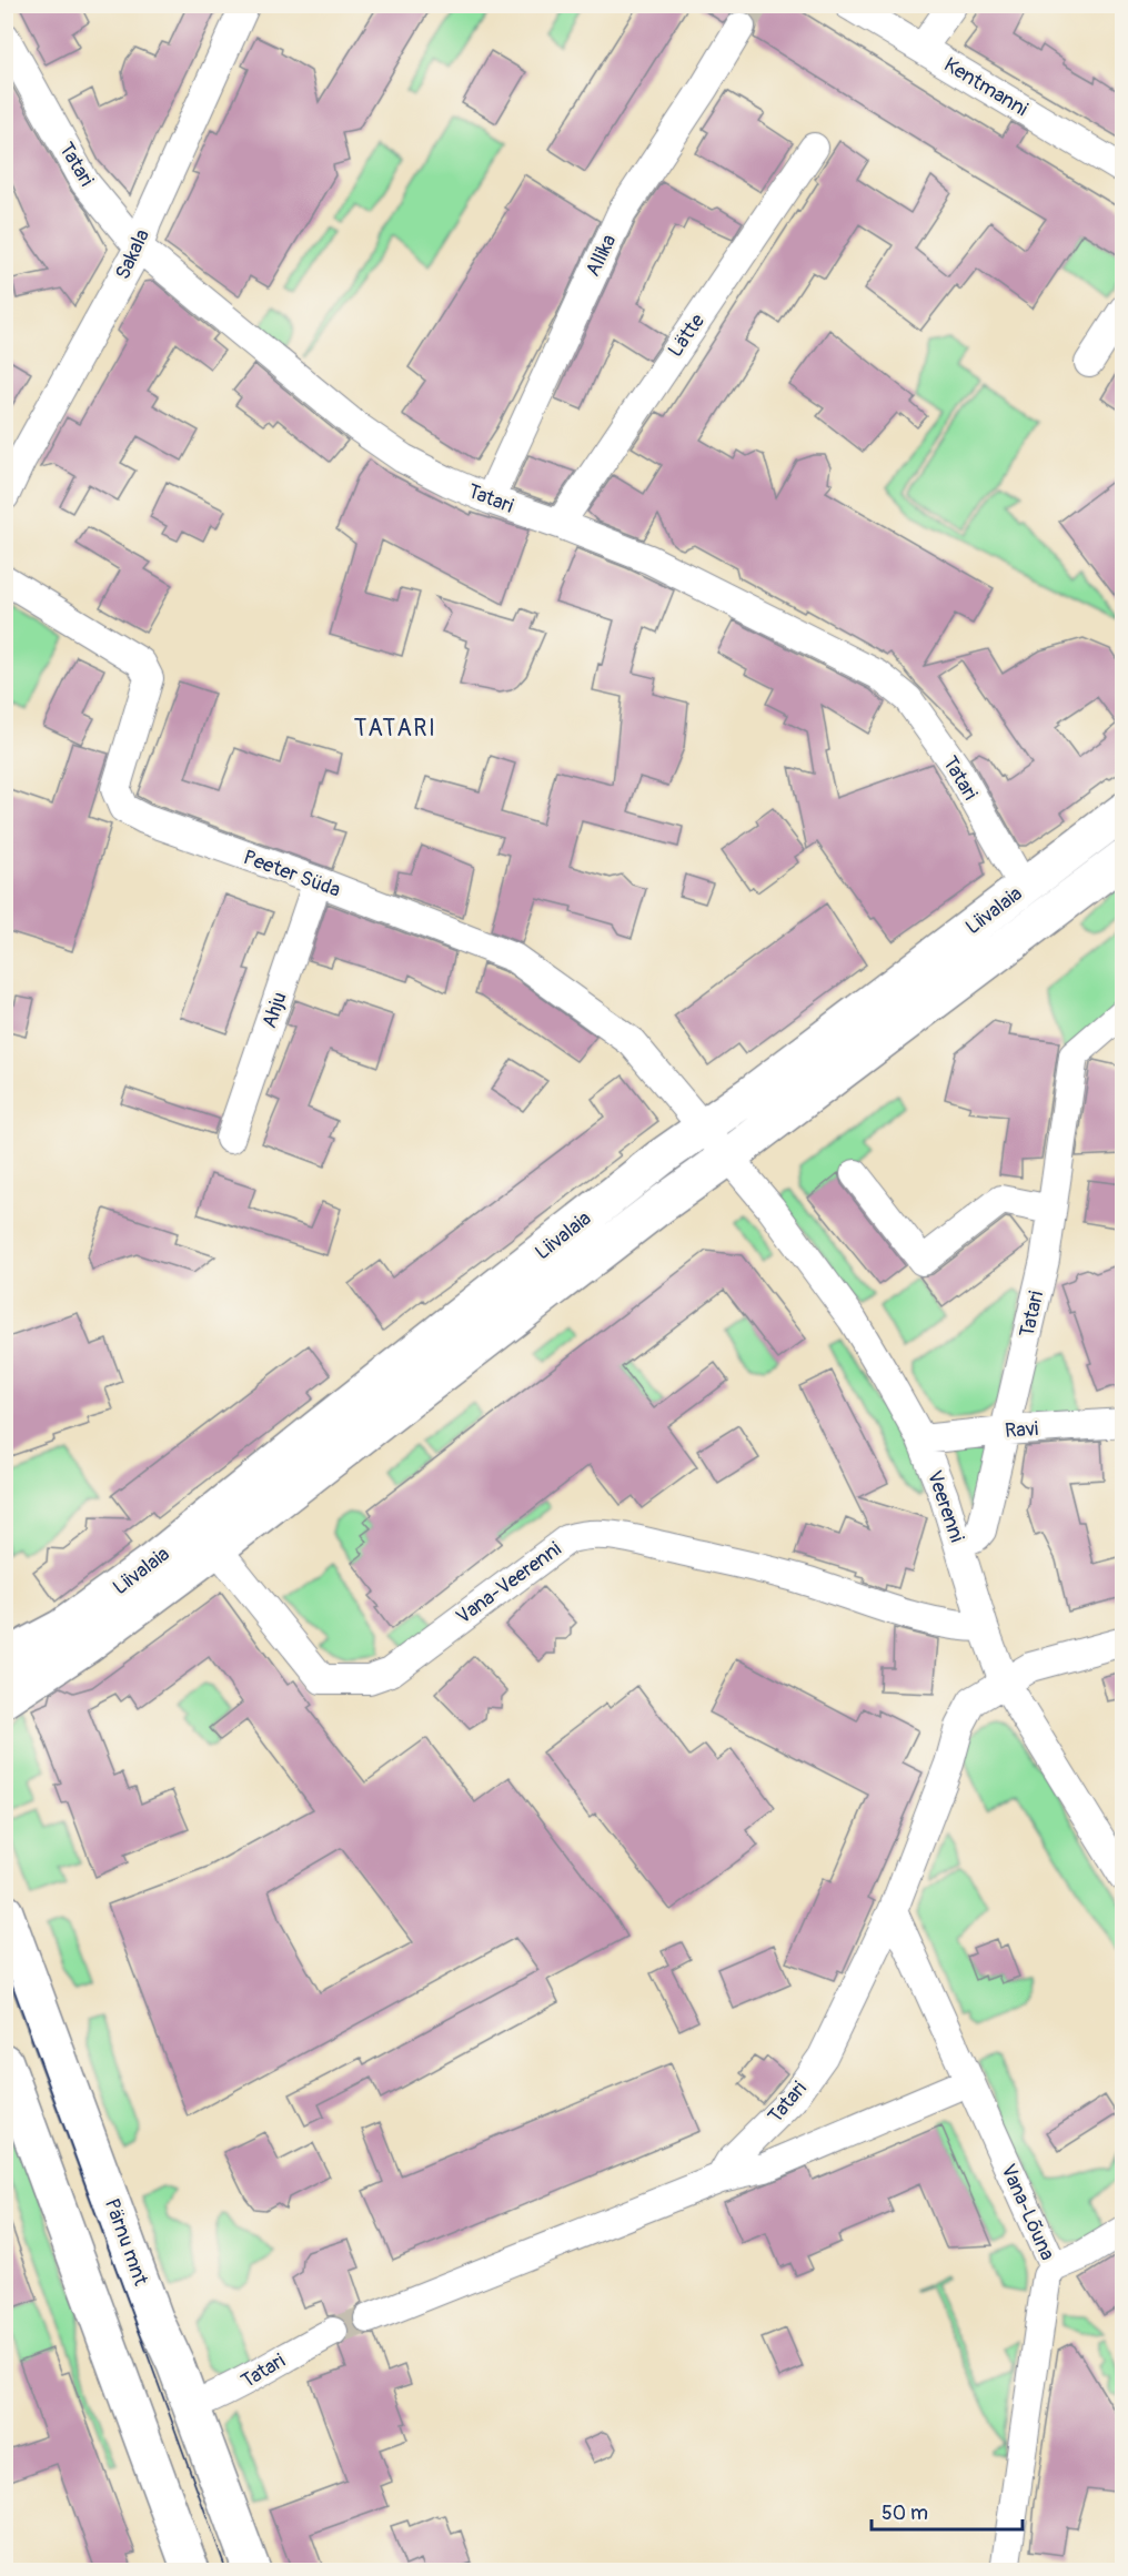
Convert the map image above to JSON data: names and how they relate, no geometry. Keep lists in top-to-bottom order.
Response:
{
  "streets": {
    "main road": ["Liivalaia", "Pärnu mnt"],
    "street": [
      "Kentmanni",
      "Tatari",
      "Sakala",
      "Allika",
      "Lätte",
      "Peeter Süda",
      "Ahju",
      "Ravi",
      "Veerenni",
      "Vana-Veerenni",
      "Vana-Lõuna"
    ]
  },
  "crossings": [
    ["Tatari", "Sakala"],
    ["Tatari", "Allika"],
    ["Tatari", "Lätte"],
    ["Tatari", "Liivalaia"],
    ["Tatari", "Ravi"],
    ["Tatari", "Veerenni"],
    ["Tatari", "Vana-Lõuna"],
    ["Tatari", "Pärnu mnt"],
    ["Peeter Süda", "Liivalaia"],
    ["Peeter Süda", "Ahju"],
    ["Peeter Süda", "Veerenni"],
    ["Liivalaia", "Veerenni"],
    ["Liivalaia", "Vana-Veerenni"],
    ["Ravi", "Veerenni"],
    ["Veerenni", "Vana-Veerenni"]
  ],
  "districts": ["TATARI"],
  "scale_bar": "50 m"
}
